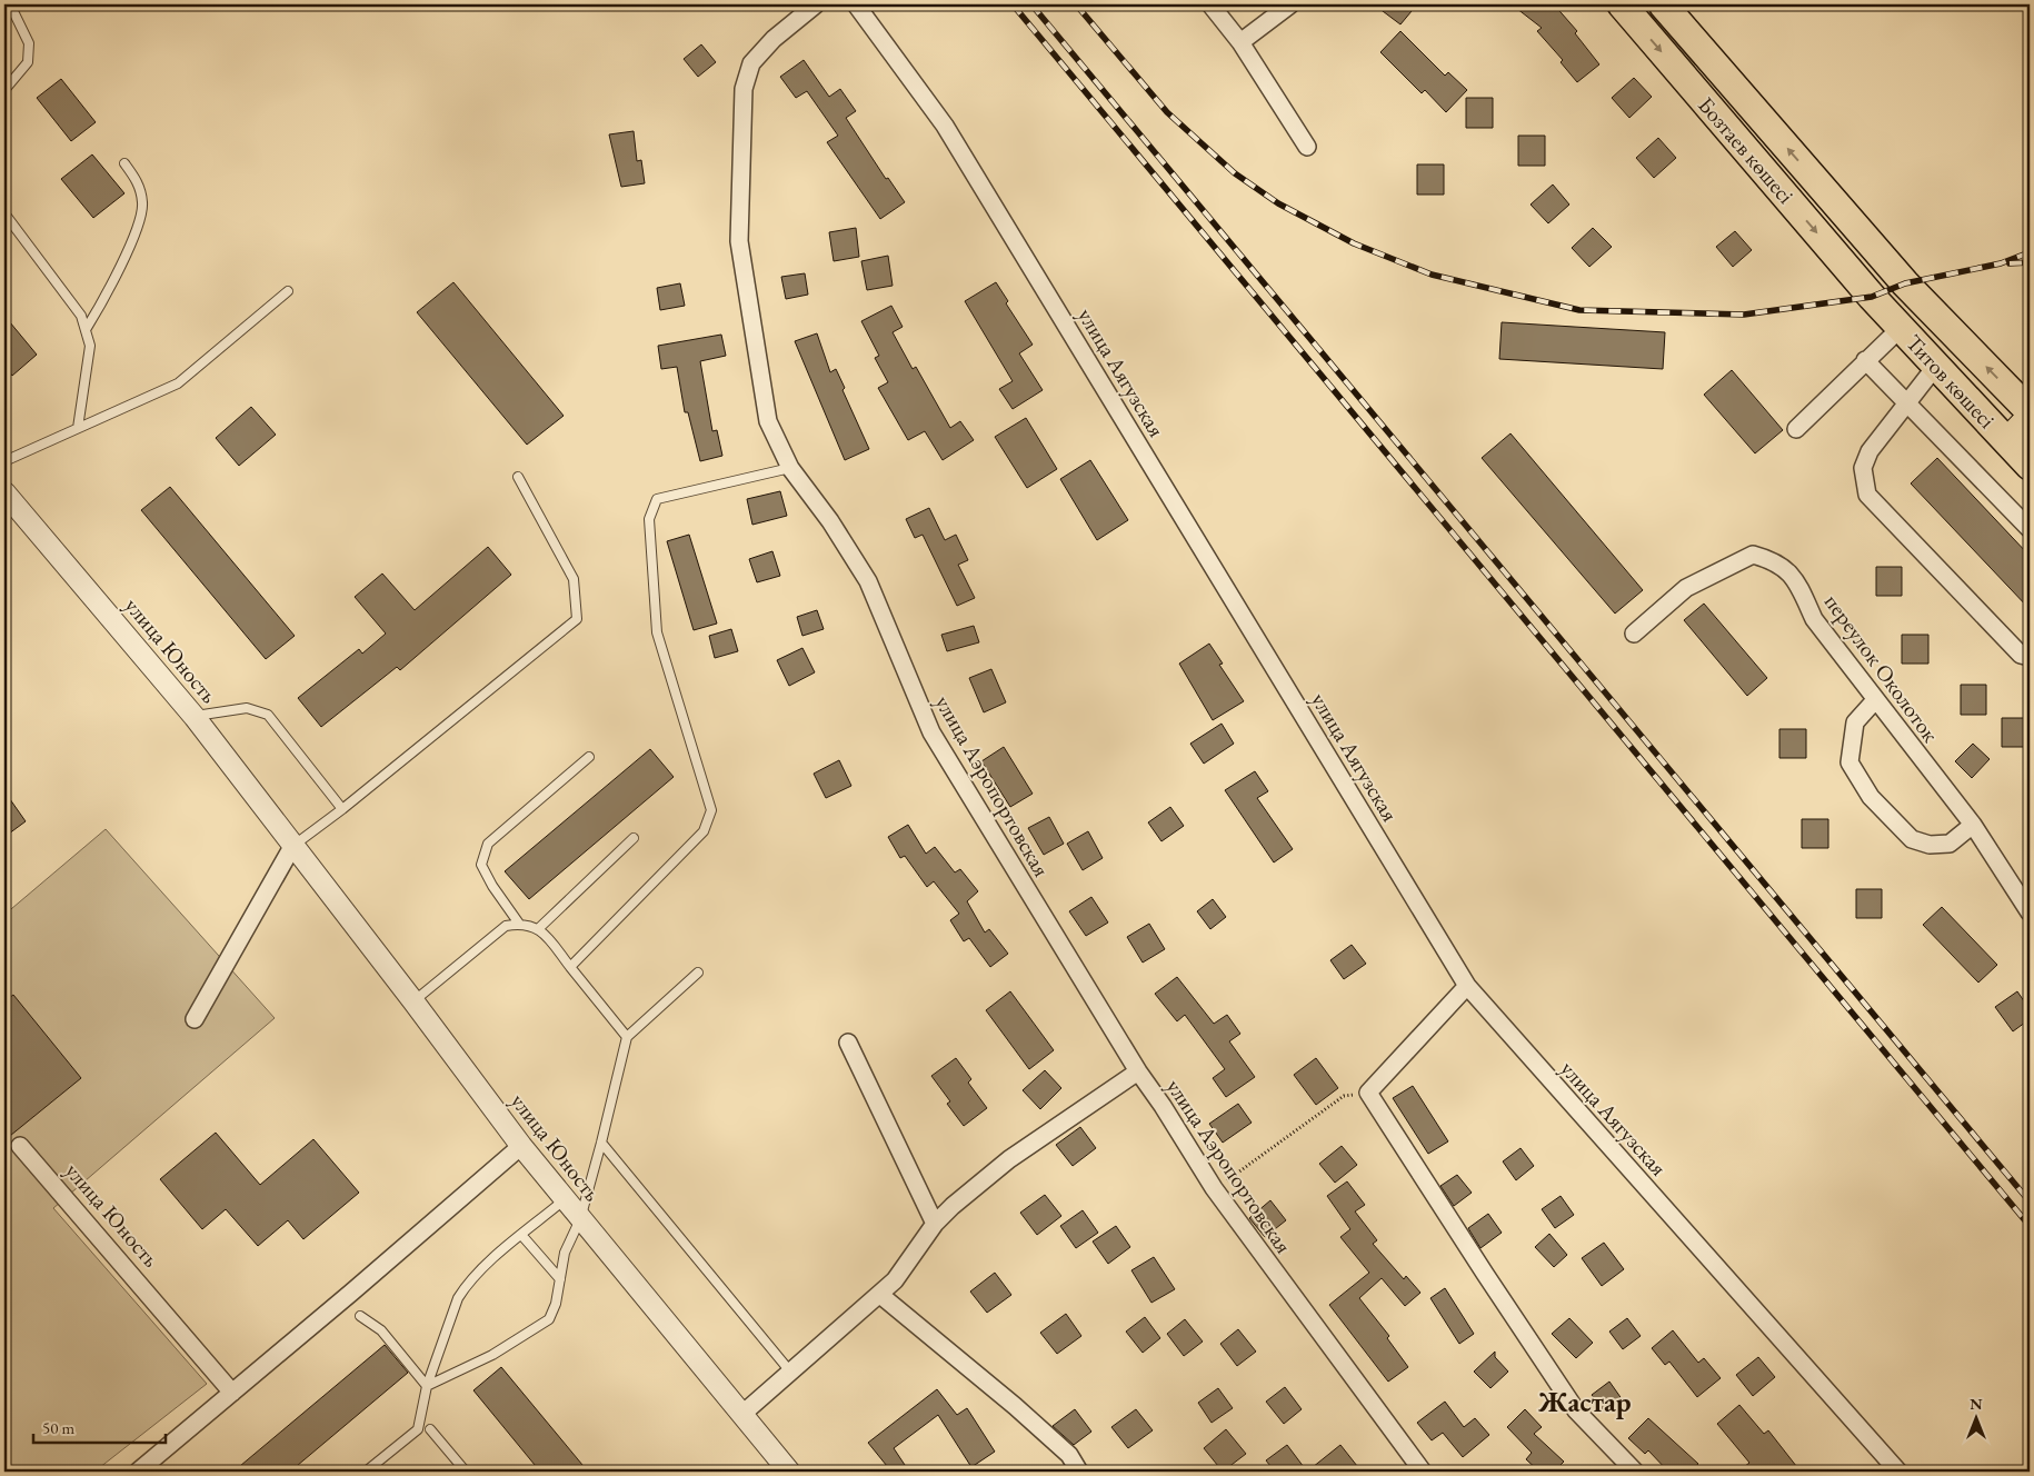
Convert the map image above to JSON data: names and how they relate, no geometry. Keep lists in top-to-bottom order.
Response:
{
  "streets": {
    "highway": ["Бозтаев көшесі", "Титов көшесі"],
    "street": [
      "улица Аягузская",
      "улица Юность",
      "переулок Околоток",
      "улица Аэропортовская"
    ]
  },
  "crossings": [
    ["Бозтаев көшесі", "Титов көшесі"]
  ],
  "districts": ["Жастар"],
  "scale_bar": "50 m",
  "north": "top"
}
